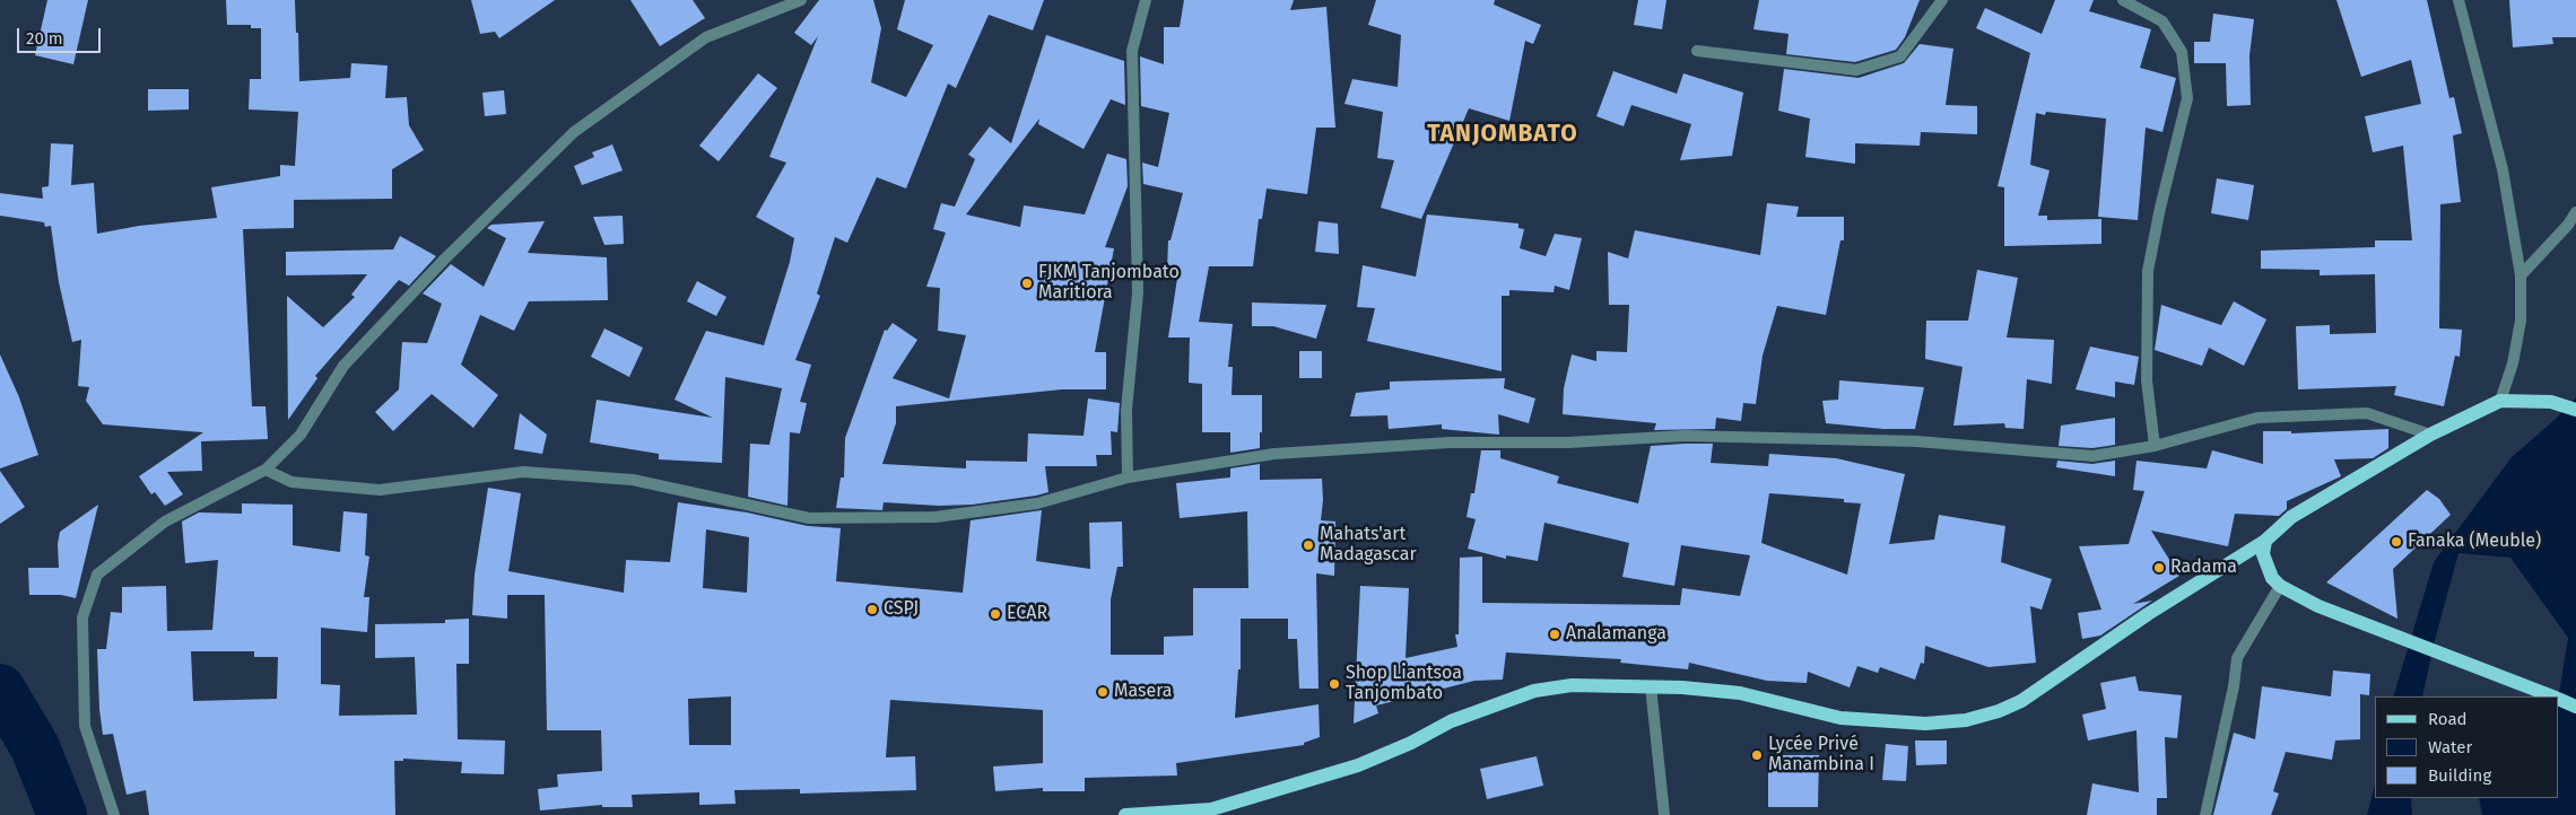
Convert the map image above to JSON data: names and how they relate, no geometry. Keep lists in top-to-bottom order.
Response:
{
  "districts": ["TANJOMBATO"],
  "places": [
    "FJKM Tanjombato Maritiora",
    "Fanaka (Meuble)",
    "Mahats'art Madagascar",
    "Radama",
    "CSPJ",
    "ECAR",
    "Analamanga",
    "Shop Liantsoa Tanjombato",
    "Masera",
    "Lycée Privé Manambina I"
  ],
  "legend": ["Road", "Water", "Building"],
  "scale_bar": "20 m"
}
